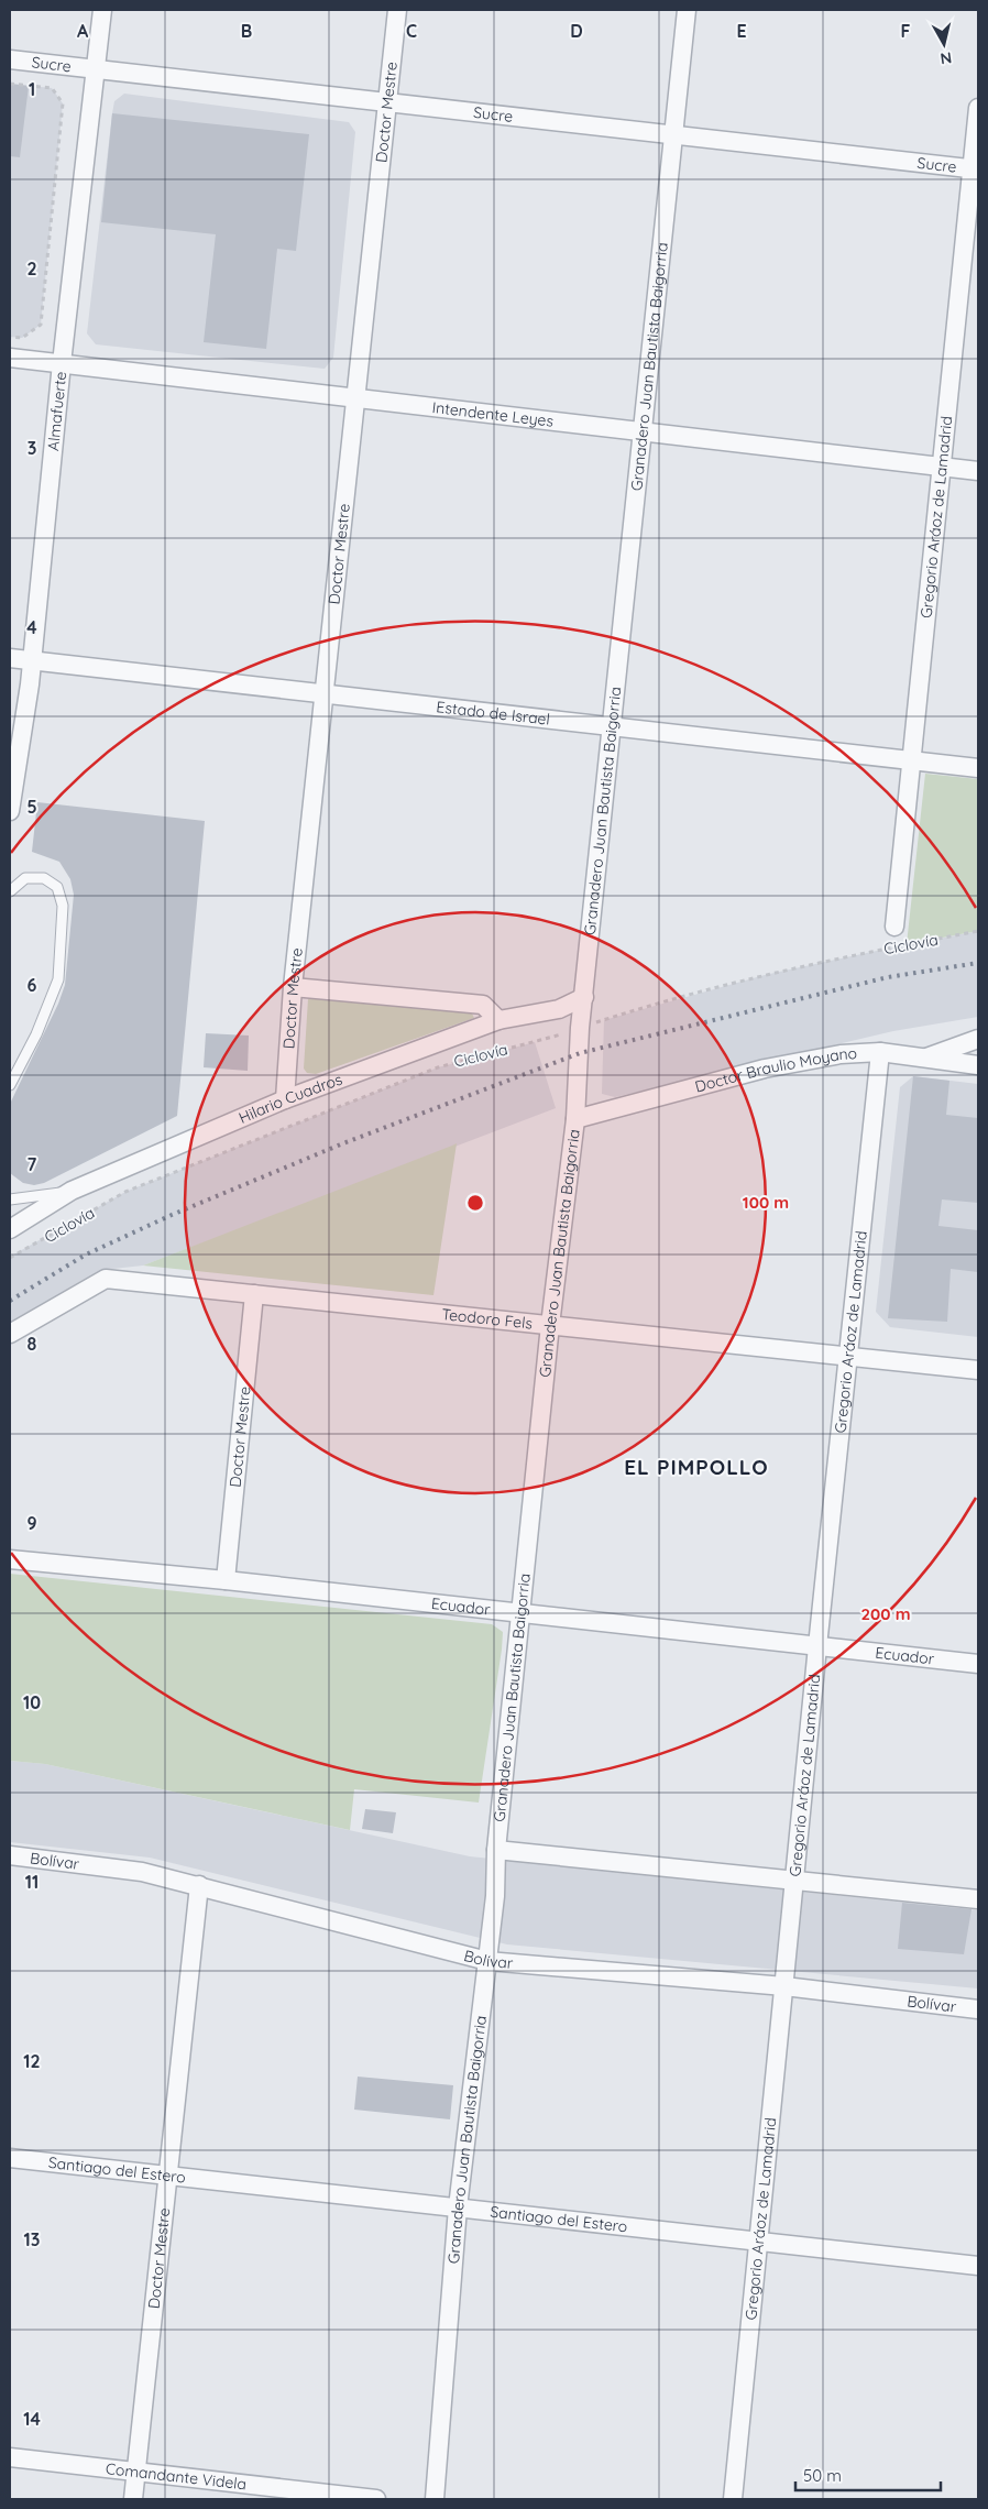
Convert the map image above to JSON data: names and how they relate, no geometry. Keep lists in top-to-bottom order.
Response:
{
  "streets": {
    "street": [
      "Sucre",
      "Doctor Mestre",
      "Granadero Juan Bautista Baigorria",
      "Almafuerte",
      "Intendente Leyes",
      "Gregorio Aráoz de Lamadrid",
      "Estado de Israel",
      "Doctor Braulio Moyano",
      "Hilario Cuadros",
      "Teodoro Fels",
      "Ecuador",
      "Bolívar",
      "Santiago del Estero",
      "Comandante Videla"
    ],
    "path": ["Ciclovía"]
  },
  "crossings": [
    ["Sucre", "Doctor Mestre"],
    ["Sucre", "Granadero Juan Bautista Baigorria"],
    ["Sucre", "Almafuerte"],
    ["Sucre", "Gregorio Aráoz de Lamadrid"],
    ["Doctor Mestre", "Intendente Leyes"],
    ["Doctor Mestre", "Estado de Israel"],
    ["Doctor Mestre", "Hilario Cuadros"],
    ["Doctor Mestre", "Teodoro Fels"],
    ["Doctor Mestre", "Ecuador"],
    ["Doctor Mestre", "Bolívar"],
    ["Doctor Mestre", "Santiago del Estero"],
    ["Doctor Mestre", "Comandante Videla"],
    ["Granadero Juan Bautista Baigorria", "Intendente Leyes"],
    ["Granadero Juan Bautista Baigorria", "Estado de Israel"],
    ["Granadero Juan Bautista Baigorria", "Ciclovía"],
    ["Granadero Juan Bautista Baigorria", "Doctor Braulio Moyano"],
    ["Granadero Juan Bautista Baigorria", "Hilario Cuadros"],
    ["Granadero Juan Bautista Baigorria", "Teodoro Fels"],
    ["Granadero Juan Bautista Baigorria", "Ecuador"],
    ["Granadero Juan Bautista Baigorria", "Bolívar"],
    ["Granadero Juan Bautista Baigorria", "Santiago del Estero"],
    ["Almafuerte", "Intendente Leyes"],
    ["Almafuerte", "Estado de Israel"],
    ["Intendente Leyes", "Gregorio Aráoz de Lamadrid"],
    ["Gregorio Aráoz de Lamadrid", "Estado de Israel"],
    ["Gregorio Aráoz de Lamadrid", "Doctor Braulio Moyano"],
    ["Gregorio Aráoz de Lamadrid", "Teodoro Fels"],
    ["Gregorio Aráoz de Lamadrid", "Ecuador"],
    ["Gregorio Aráoz de Lamadrid", "Bolívar"],
    ["Gregorio Aráoz de Lamadrid", "Santiago del Estero"]
  ],
  "districts": ["EL PIMPOLLO"],
  "scale_bar": "50 m",
  "north": "bottom",
  "grid": {
    "columns": [
      "A",
      "B",
      "C",
      "D",
      "E",
      "F"
    ],
    "rows": [
      "1",
      "2",
      "3",
      "4",
      "5",
      "6",
      "7",
      "8",
      "9",
      "10",
      "11",
      "12",
      "13",
      "14"
    ]
  },
  "rings": ["100 m", "200 m"]
}
